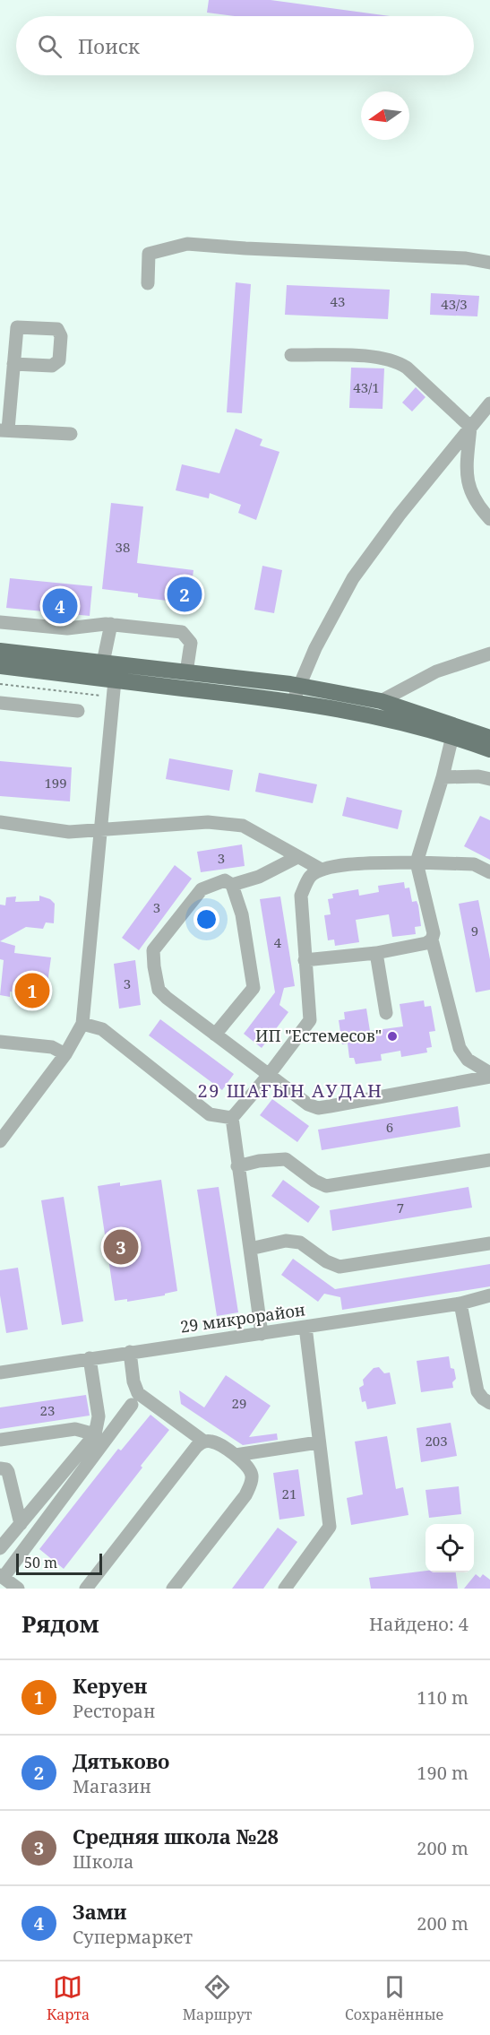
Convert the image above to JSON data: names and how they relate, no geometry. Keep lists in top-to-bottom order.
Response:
{
  "streets": {
    "street": ["29 микрорайон"]
  },
  "districts": ["29 ШАҒЫН АУДАН"],
  "places": ["ИП \"Естемесов\""],
  "house_numbers": [
    "43",
    "43/3",
    "43/1",
    "38",
    "199",
    "3",
    "3",
    "9",
    "4",
    "3",
    "6",
    "7",
    "29",
    "23",
    "203",
    "21"
  ],
  "scale_bar": "50 m",
  "north": "left",
  "page": {
    "search": "Поиск",
    "pins": [
      "2",
      "4",
      "1",
      "3"
    ],
    "scale": "50 m",
    "heading": ["Рядом", "Найдено: 4"],
    "list": [
      {
        "mark": "1",
        "name": "Керуен",
        "note": "Ресторан",
        "value": "110 m"
      },
      {
        "mark": "2",
        "name": "Дятьково",
        "note": "Магазин",
        "value": "190 m"
      },
      {
        "mark": "3",
        "name": "Средняя школа №28",
        "note": "Школа",
        "value": "200 m"
      },
      {
        "mark": "4",
        "name": "Зами",
        "note": "Супермаркет",
        "value": "200 m"
      }
    ],
    "nav": ["Карта", "Маршрут", "Сохранённые"]
  }
}
